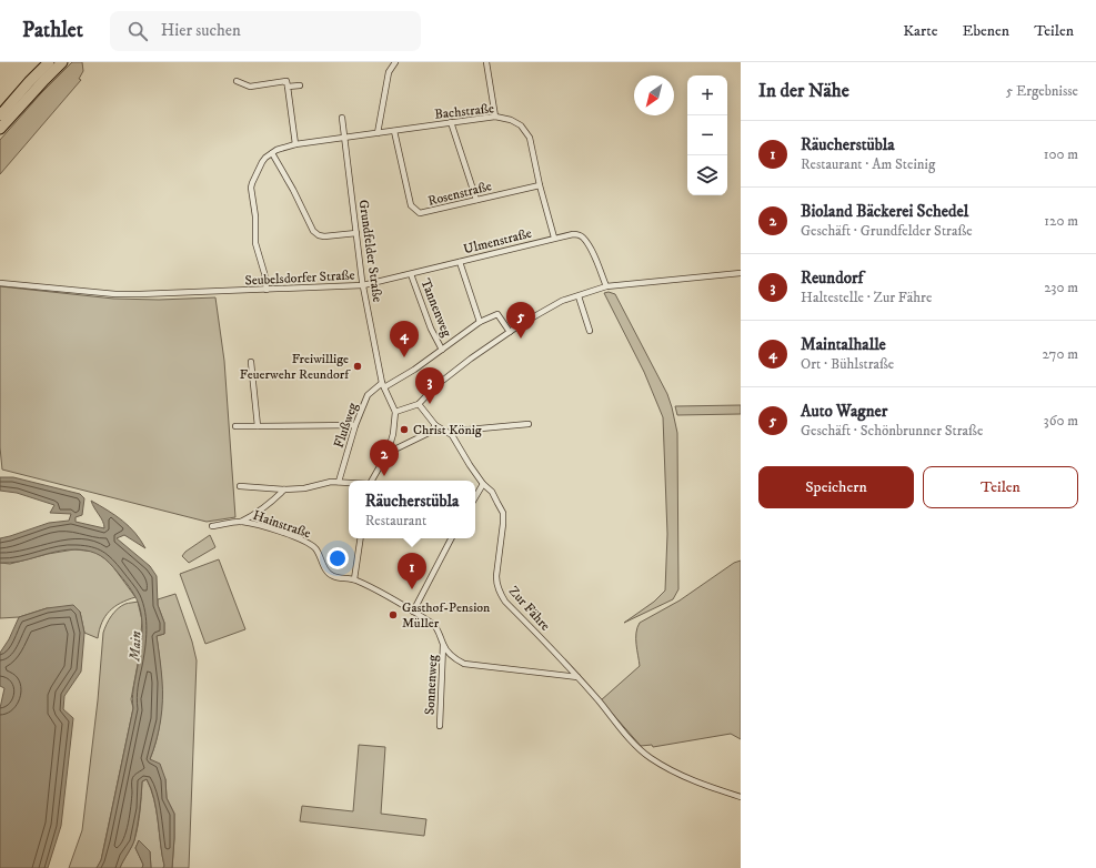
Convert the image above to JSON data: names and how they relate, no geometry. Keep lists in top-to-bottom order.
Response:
{
  "streets": {
    "street": [
      "Bachstraße",
      "Rosenstraße",
      "Ulmenstraße",
      "Grundfelder Straße",
      "Seubelsdorfer Straße",
      "Tannenweg",
      "Flußweg",
      "Hainstraße",
      "Zur Fähre",
      "Sonnenweg"
    ]
  },
  "crossings": [
    ["Bachstraße", "Rosenstraße"],
    ["Bachstraße", "Ulmenstraße"],
    ["Bachstraße", "Grundfelder Straße"],
    ["Ulmenstraße", "Grundfelder Straße"],
    ["Ulmenstraße", "Seubelsdorfer Straße"],
    ["Ulmenstraße", "Tannenweg"],
    ["Grundfelder Straße", "Seubelsdorfer Straße"],
    ["Grundfelder Straße", "Flußweg"],
    ["Tannenweg", "Flußweg"],
    ["Hainstraße", "Sonnenweg"]
  ],
  "water": ["Main"],
  "places": ["Freiwillige Feuerwehr Reundorf", "Christ König", "Gasthof-Pension Müller"],
  "north": "bottom left",
  "page": {
    "header": "Pathlet",
    "search": "Hier suchen",
    "nav": ["Karte", "Ebenen", "Teilen"],
    "heading": ["In der Nähe", "5 Ergebnisse"],
    "map_buttons": ["+", "−"],
    "list": [
      {
        "mark": "1",
        "name": "Räucherstübla",
        "note": "Restaurant · Am Steinig",
        "value": "100 m"
      },
      {
        "mark": "2",
        "name": "Bioland Bäckerei Schedel",
        "note": "Geschäft · Grundfelder Straße",
        "value": "120 m"
      },
      {
        "mark": "3",
        "name": "Reundorf",
        "note": "Haltestelle · Zur Fähre",
        "value": "230 m"
      },
      {
        "mark": "4",
        "name": "Maintalhalle",
        "note": "Ort · Bühlstraße",
        "value": "270 m"
      },
      {
        "mark": "5",
        "name": "Auto Wagner",
        "note": "Geschäft · Schönbrunner Straße",
        "value": "360 m"
      }
    ],
    "pins": [
      "5",
      "4",
      "3",
      "2",
      "1"
    ],
    "buttons": ["Speichern", "Teilen"],
    "popup": ["Räucherstübla", "Restaurant"]
  }
}
